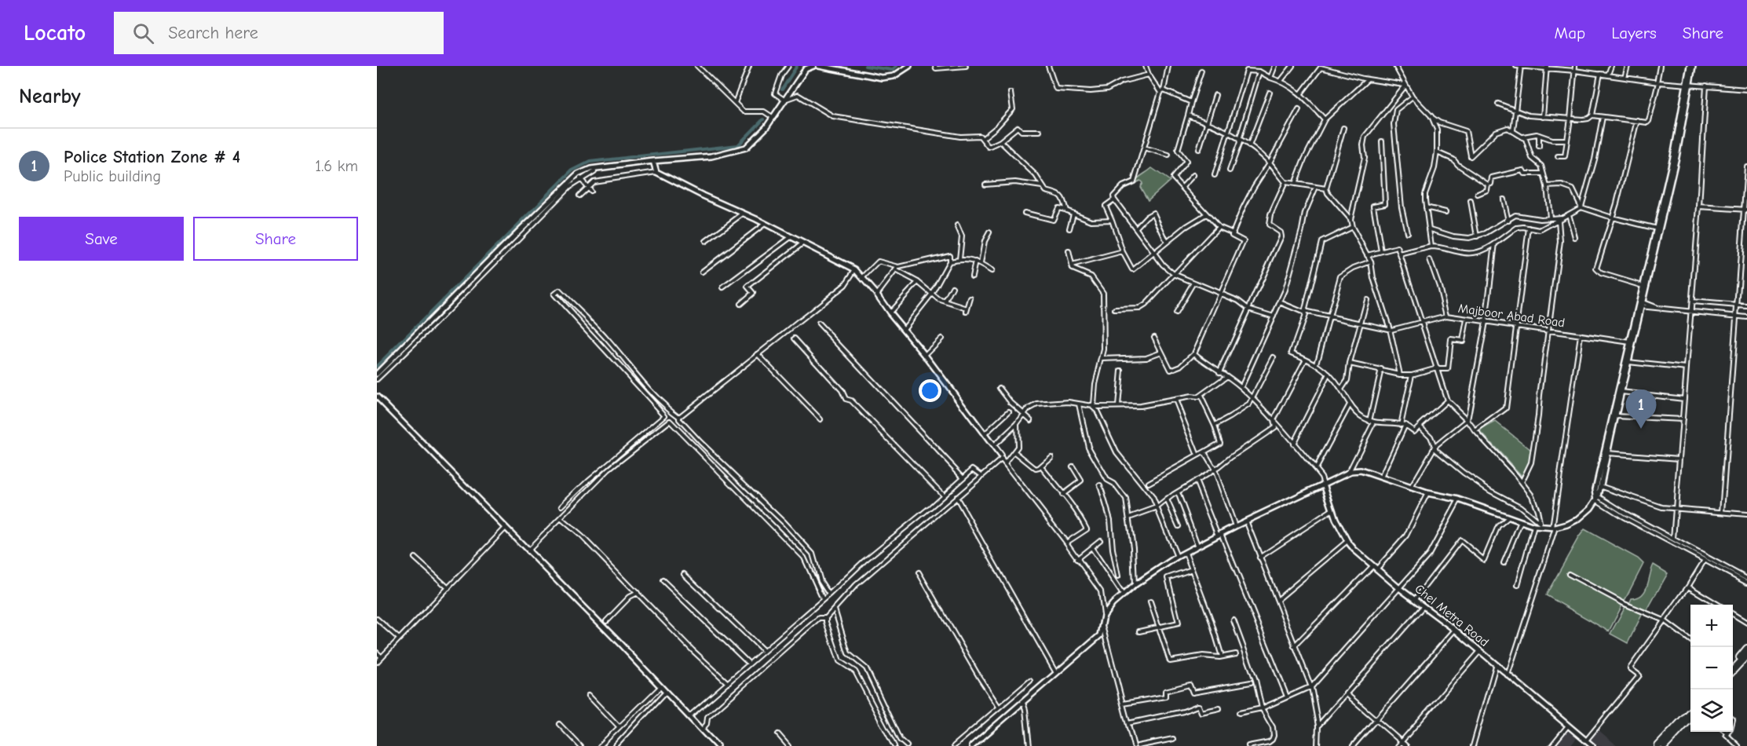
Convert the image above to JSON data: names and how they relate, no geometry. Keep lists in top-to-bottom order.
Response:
{
  "streets": {
    "street": ["Majboor Abad Road", "Chel Metra Road"]
  },
  "page": {
    "header": "Locato",
    "search": "Search here",
    "nav": ["Map", "Layers", "Share"],
    "heading": "Nearby",
    "list": [
      {
        "mark": "1",
        "name": "Police Station Zone # 4",
        "note": "Public building",
        "value": "1.6 km"
      }
    ],
    "buttons": ["Save", "Share"],
    "pins": "1",
    "map_buttons": ["+", "−"]
  }
}
